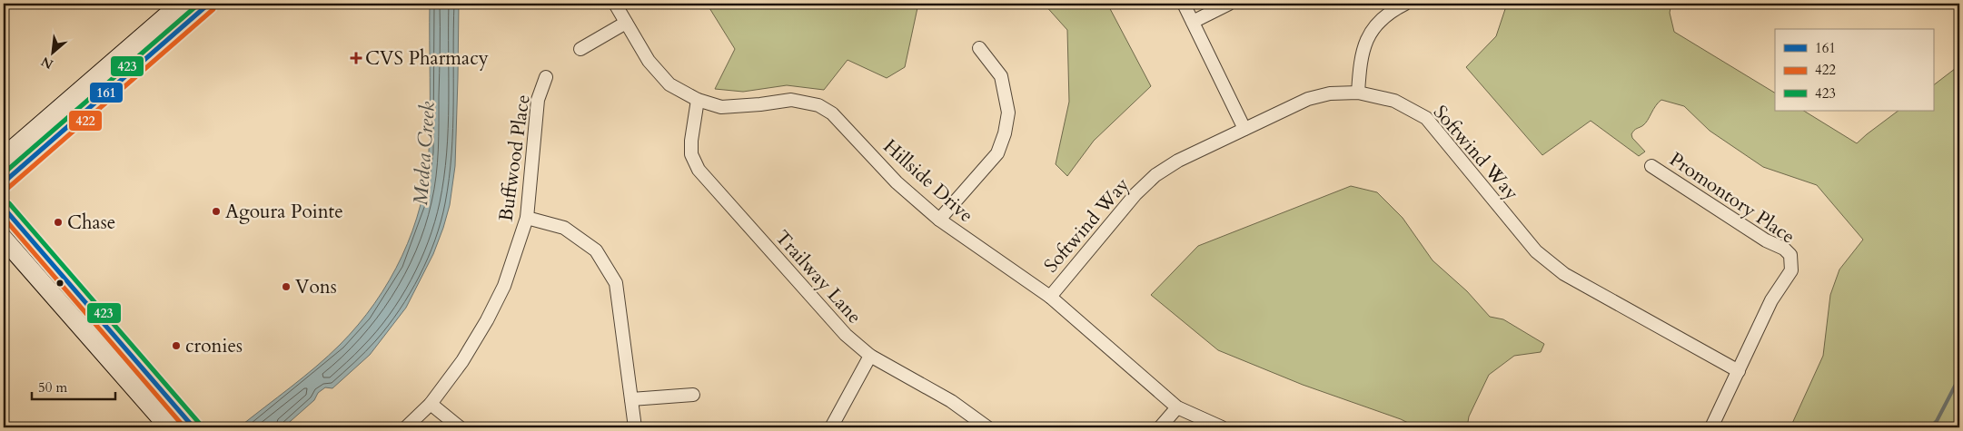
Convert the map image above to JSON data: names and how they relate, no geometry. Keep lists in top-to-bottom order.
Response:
{
  "streets": {
    "street": [
      "Softwind Way",
      "Buffwood Place",
      "Hillside Drive",
      "Promontory Place",
      "Trailway Lane"
    ]
  },
  "crossings": [
    ["Softwind Way", "Hillside Drive"],
    ["Softwind Way", "Promontory Place"],
    ["Hillside Drive", "Trailway Lane"]
  ],
  "water": ["Medea Creek"],
  "places": {
    "health": ["CVS Pharmacy"],
    "other": [
      "Agoura Pointe",
      "Chase",
      "Vons",
      "cronies"
    ]
  },
  "lines": ["transit line 161", "transit line 423", "transit line 422"],
  "legend": ["161", "422", "423"],
  "scale_bar": "50 m",
  "north": "bottom left"
}
